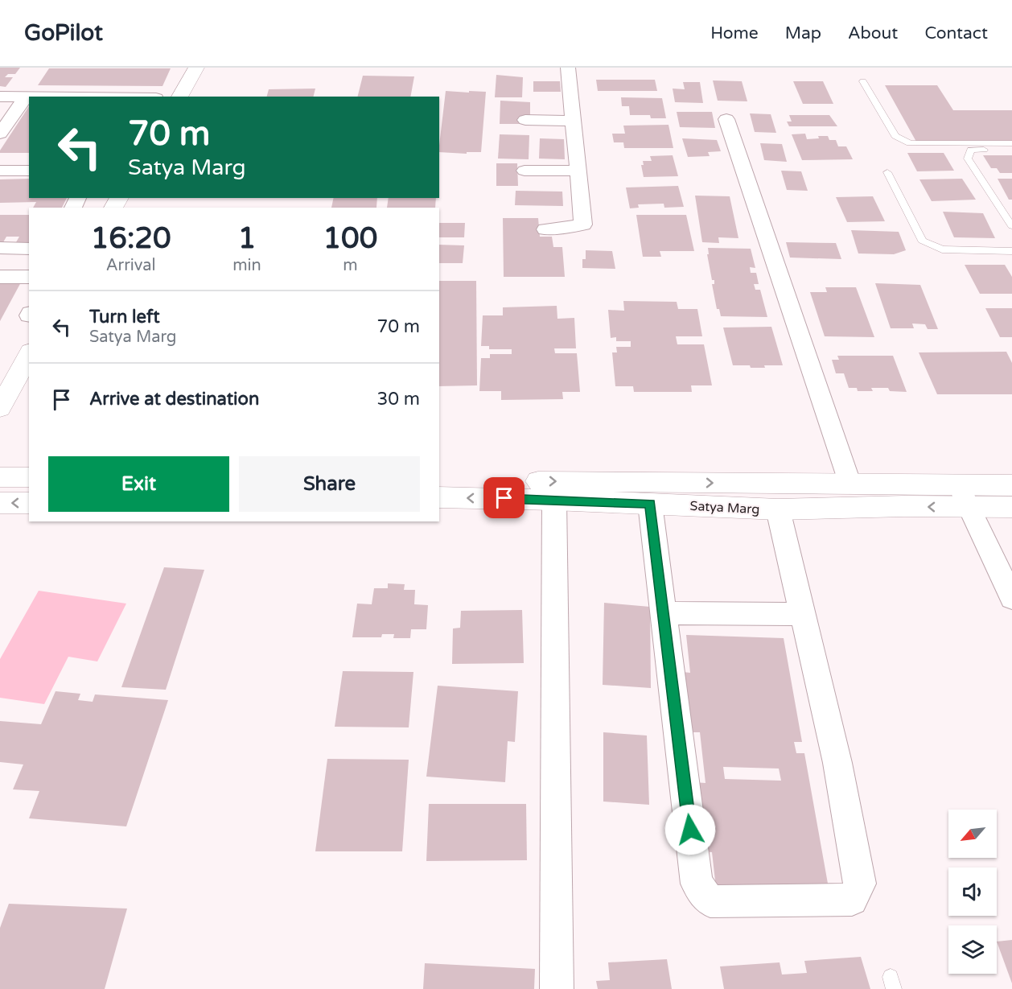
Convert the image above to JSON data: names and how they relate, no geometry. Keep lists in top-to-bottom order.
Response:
{
  "streets": {
    "main road": ["Satya Marg"]
  },
  "north": "bottom left",
  "page": {
    "header": "GoPilot",
    "nav": [
      "Home",
      "Map",
      "About",
      "Contact"
    ],
    "turn": ["70 m", "Satya Marg"],
    "eta": [
      "16:20",
      "Arrival",
      "1",
      "min",
      "100",
      "m"
    ],
    "list": [
      {
        "name": "Turn left",
        "note": "Satya Marg",
        "value": "70 m"
      },
      {
        "name": "Arrive at destination",
        "value": "30 m"
      }
    ],
    "buttons": ["Exit", "Share"]
  }
}
